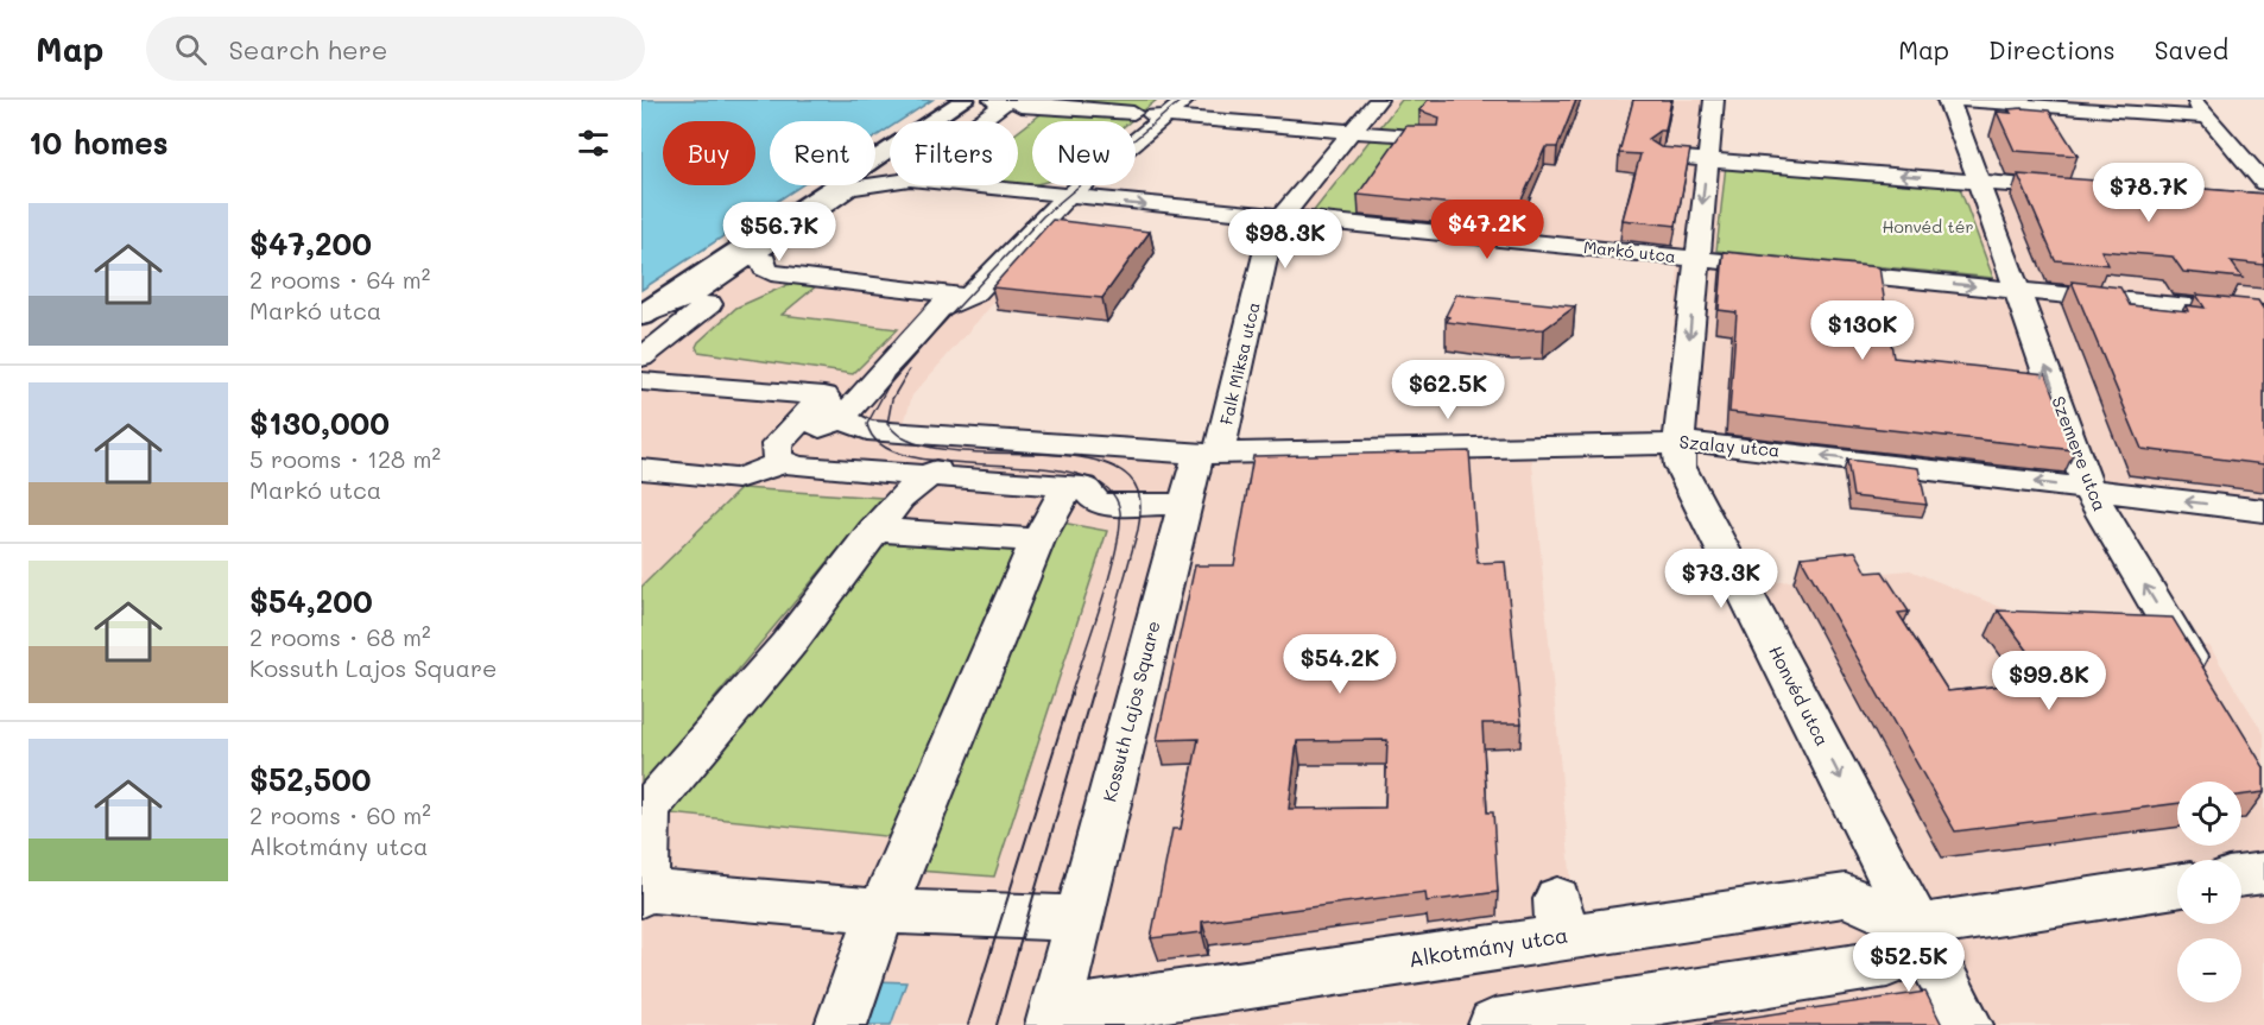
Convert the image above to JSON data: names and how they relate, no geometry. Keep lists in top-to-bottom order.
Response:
{
  "streets": {
    "street": [
      "Markó utca",
      "Falk Miksa utca",
      "Szalay utca",
      "Szemere utca",
      "Honvéd utca",
      "Kossuth Lajos Square",
      "Alkotmány utca"
    ]
  },
  "crossings": [
    ["Markó utca", "Falk Miksa utca"],
    ["Markó utca", "Szemere utca"],
    ["Markó utca", "Honvéd utca"],
    ["Falk Miksa utca", "Szalay utca"],
    ["Falk Miksa utca", "Kossuth Lajos Square"],
    ["Szalay utca", "Szemere utca"],
    ["Szalay utca", "Honvéd utca"],
    ["Szalay utca", "Kossuth Lajos Square"],
    ["Honvéd utca", "Alkotmány utca"],
    ["Kossuth Lajos Square", "Alkotmány utca"]
  ],
  "one_way": ["Szemere utca", "Honvéd utca"],
  "parks": ["Honvéd tér"],
  "page": {
    "header": "Map",
    "search": "Search here",
    "nav": ["Map", "Directions", "Saved"],
    "heading": "10 homes",
    "chip": [
      "Buy",
      "Rent",
      "Filters",
      "New"
    ],
    "price": [
      "$78.7K",
      "$47.2K",
      "$56.7K",
      "$98.3K",
      "$130K",
      "$62.5K",
      "$73.3K",
      "$54.2K",
      "$99.8K",
      "$52.5K"
    ],
    "list": [
      {
        "name": "$47,200",
        "note": "2 rooms · 64 m² · Markó utca"
      },
      {
        "name": "$130,000",
        "note": "5 rooms · 128 m² · Markó utca"
      },
      {
        "name": "$54,200",
        "note": "2 rooms · 68 m² · Kossuth Lajos Square"
      },
      {
        "name": "$52,500",
        "note": "2 rooms · 60 m² · Alkotmány utca"
      }
    ],
    "map_buttons": ["+", "−"]
  }
}
